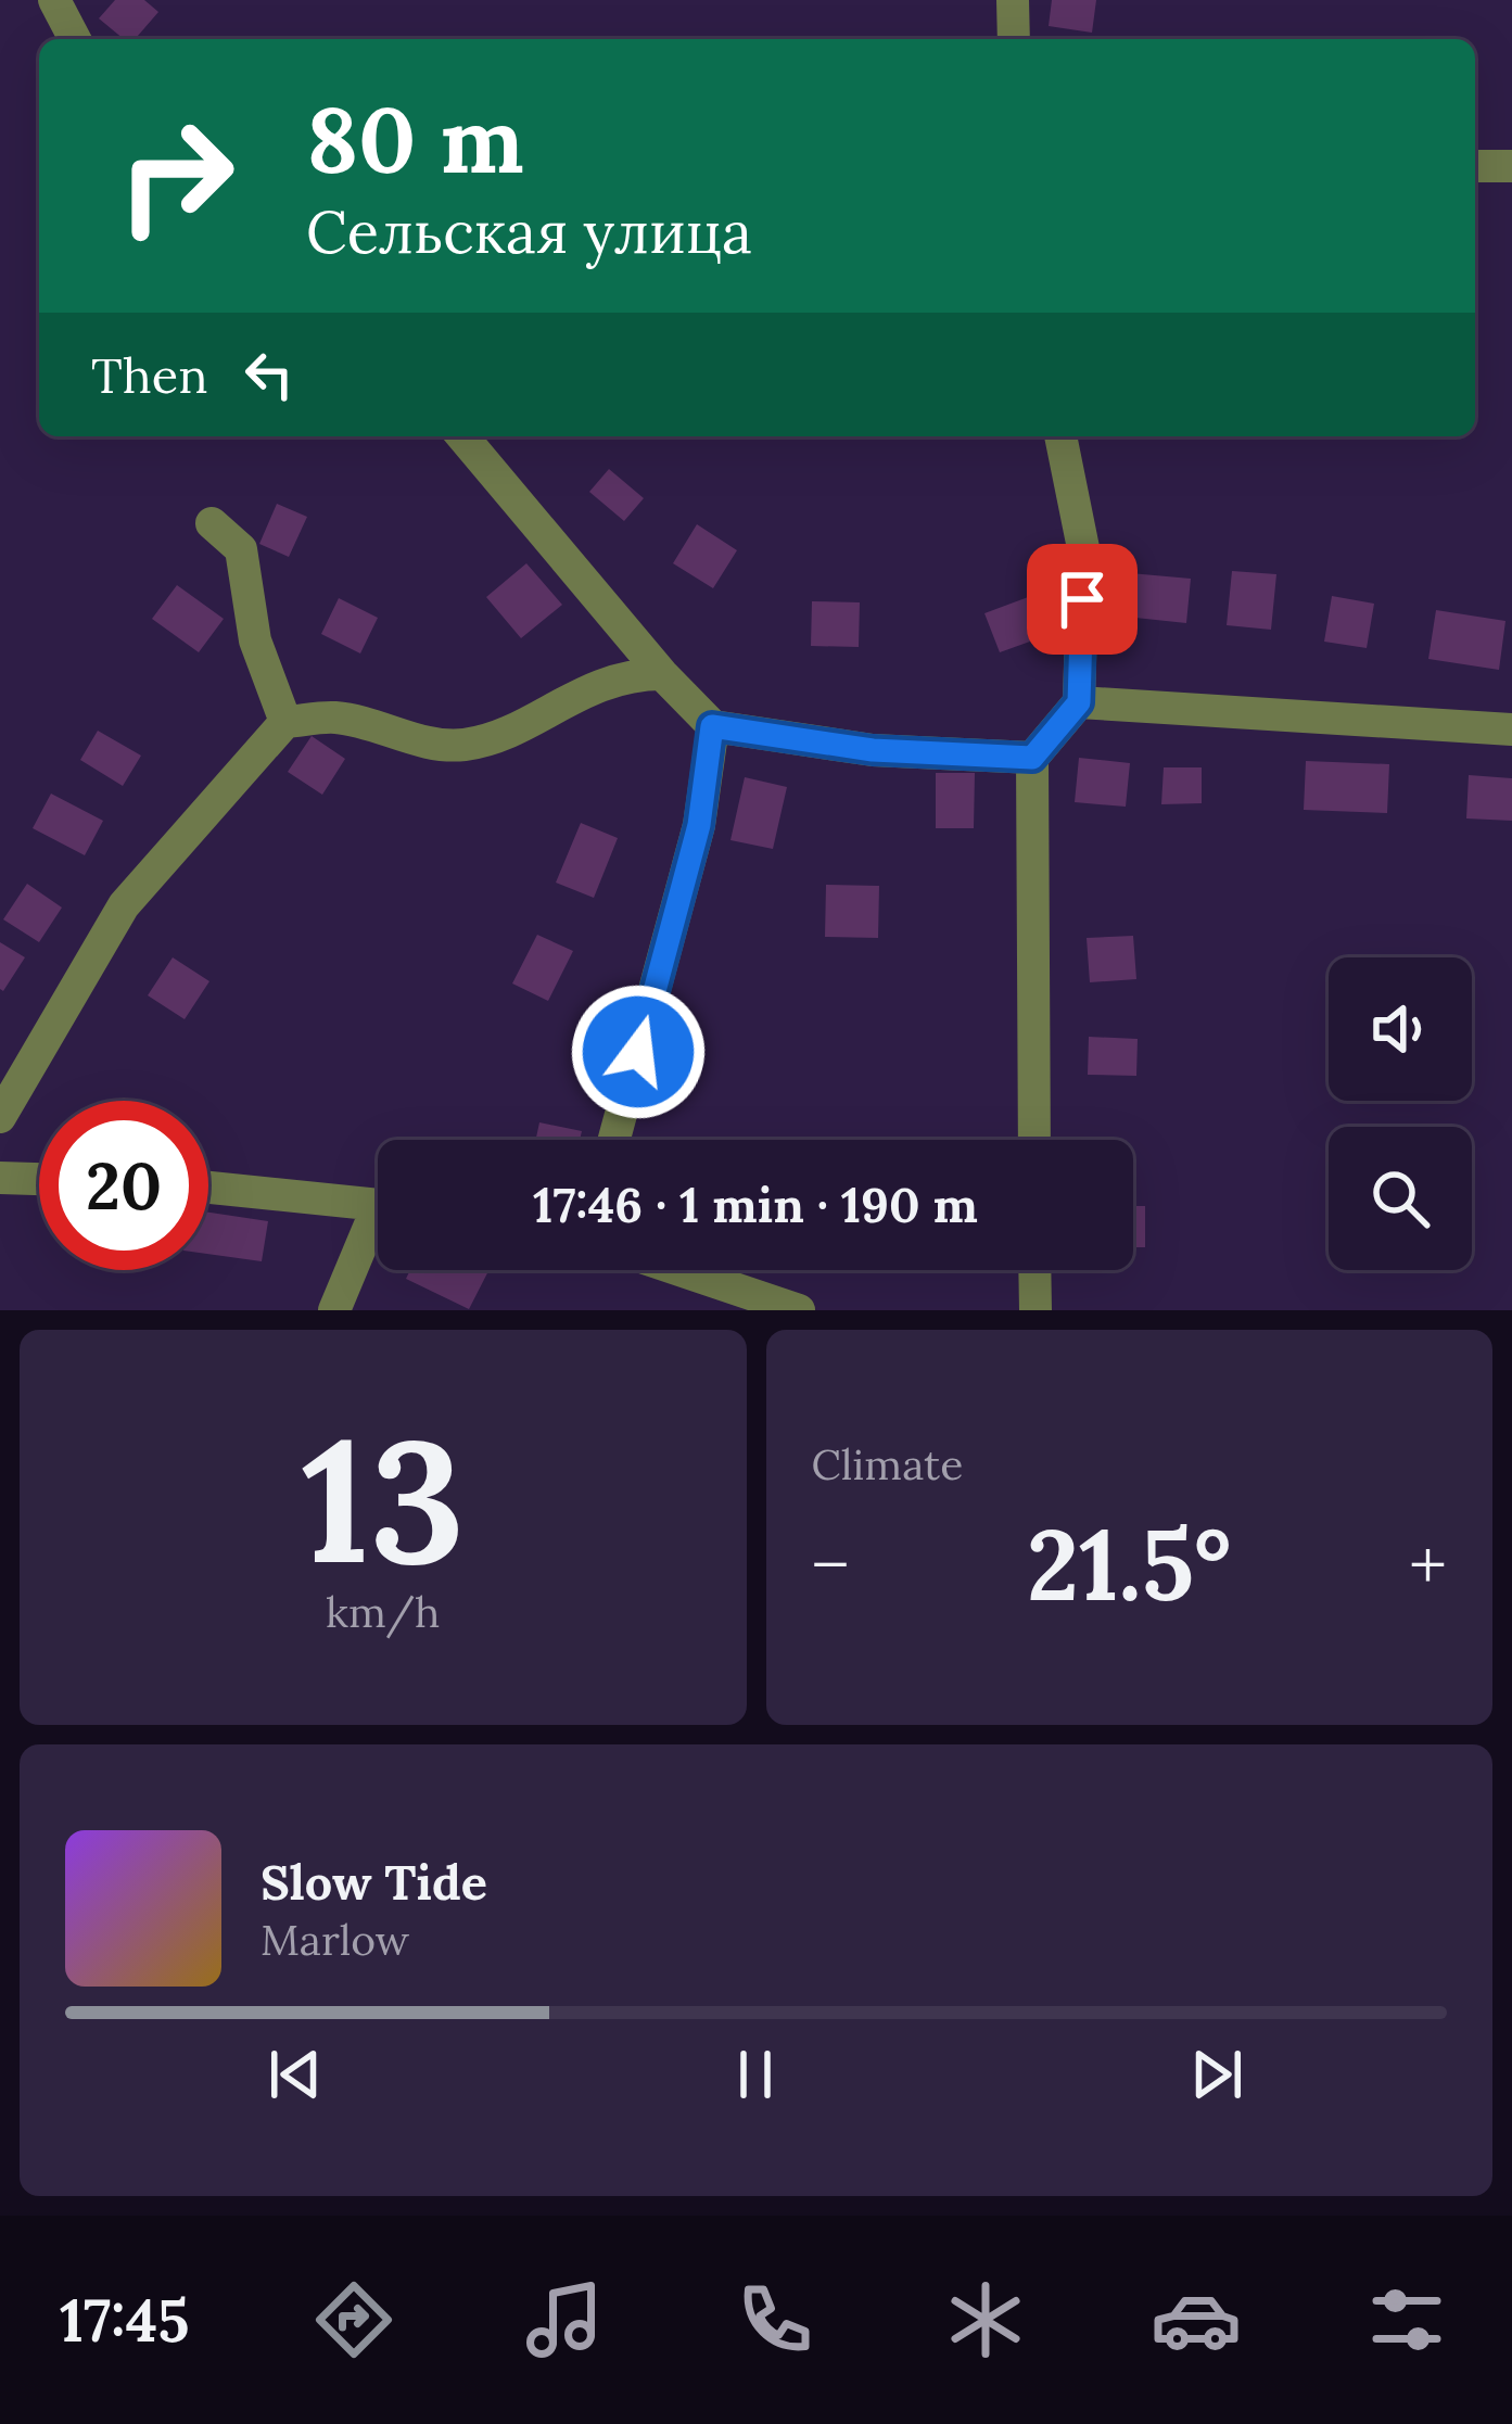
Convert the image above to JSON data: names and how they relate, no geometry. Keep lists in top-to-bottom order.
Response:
{
  "page": {
    "turn": ["80 m", "Сельская улица"],
    "then": "Then",
    "limit": "20",
    "trip": "17:46 · 1 min · 190 m",
    "tile": [
      ["13", "km/h"],
      "Climate"
    ],
    "heat": ["−", "21.5°", "+"],
    "song": ["Slow Tide", "Marlow"],
    "tabs": "17:45"
  }
}
